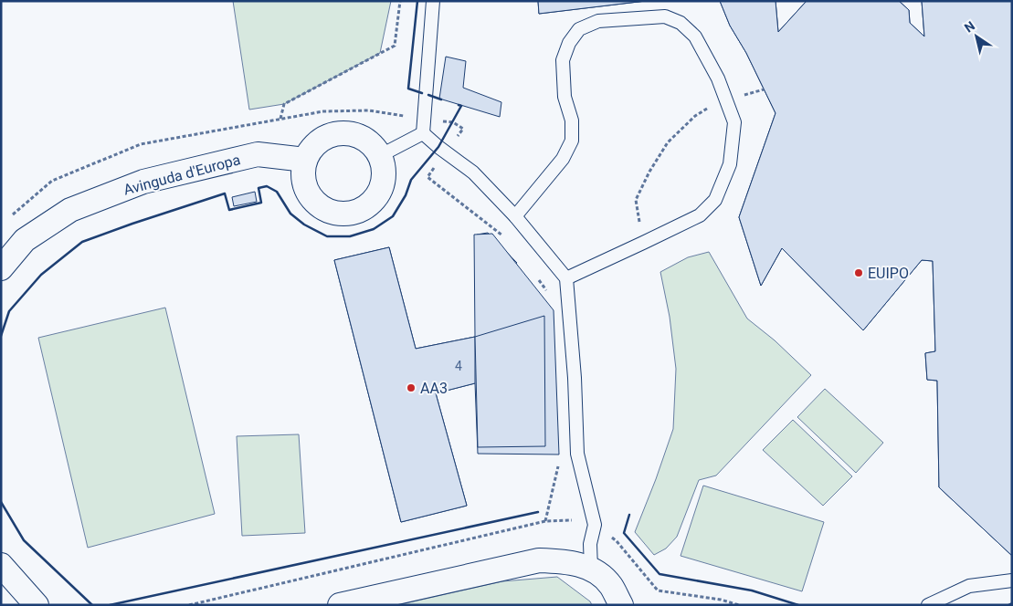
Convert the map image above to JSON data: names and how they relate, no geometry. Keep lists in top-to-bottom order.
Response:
{
  "streets": {
    "street": ["Avinguda d'Europa"]
  },
  "places": ["EUIPO", "AA3"],
  "house_numbers": ["4"],
  "north": "top left"
}
